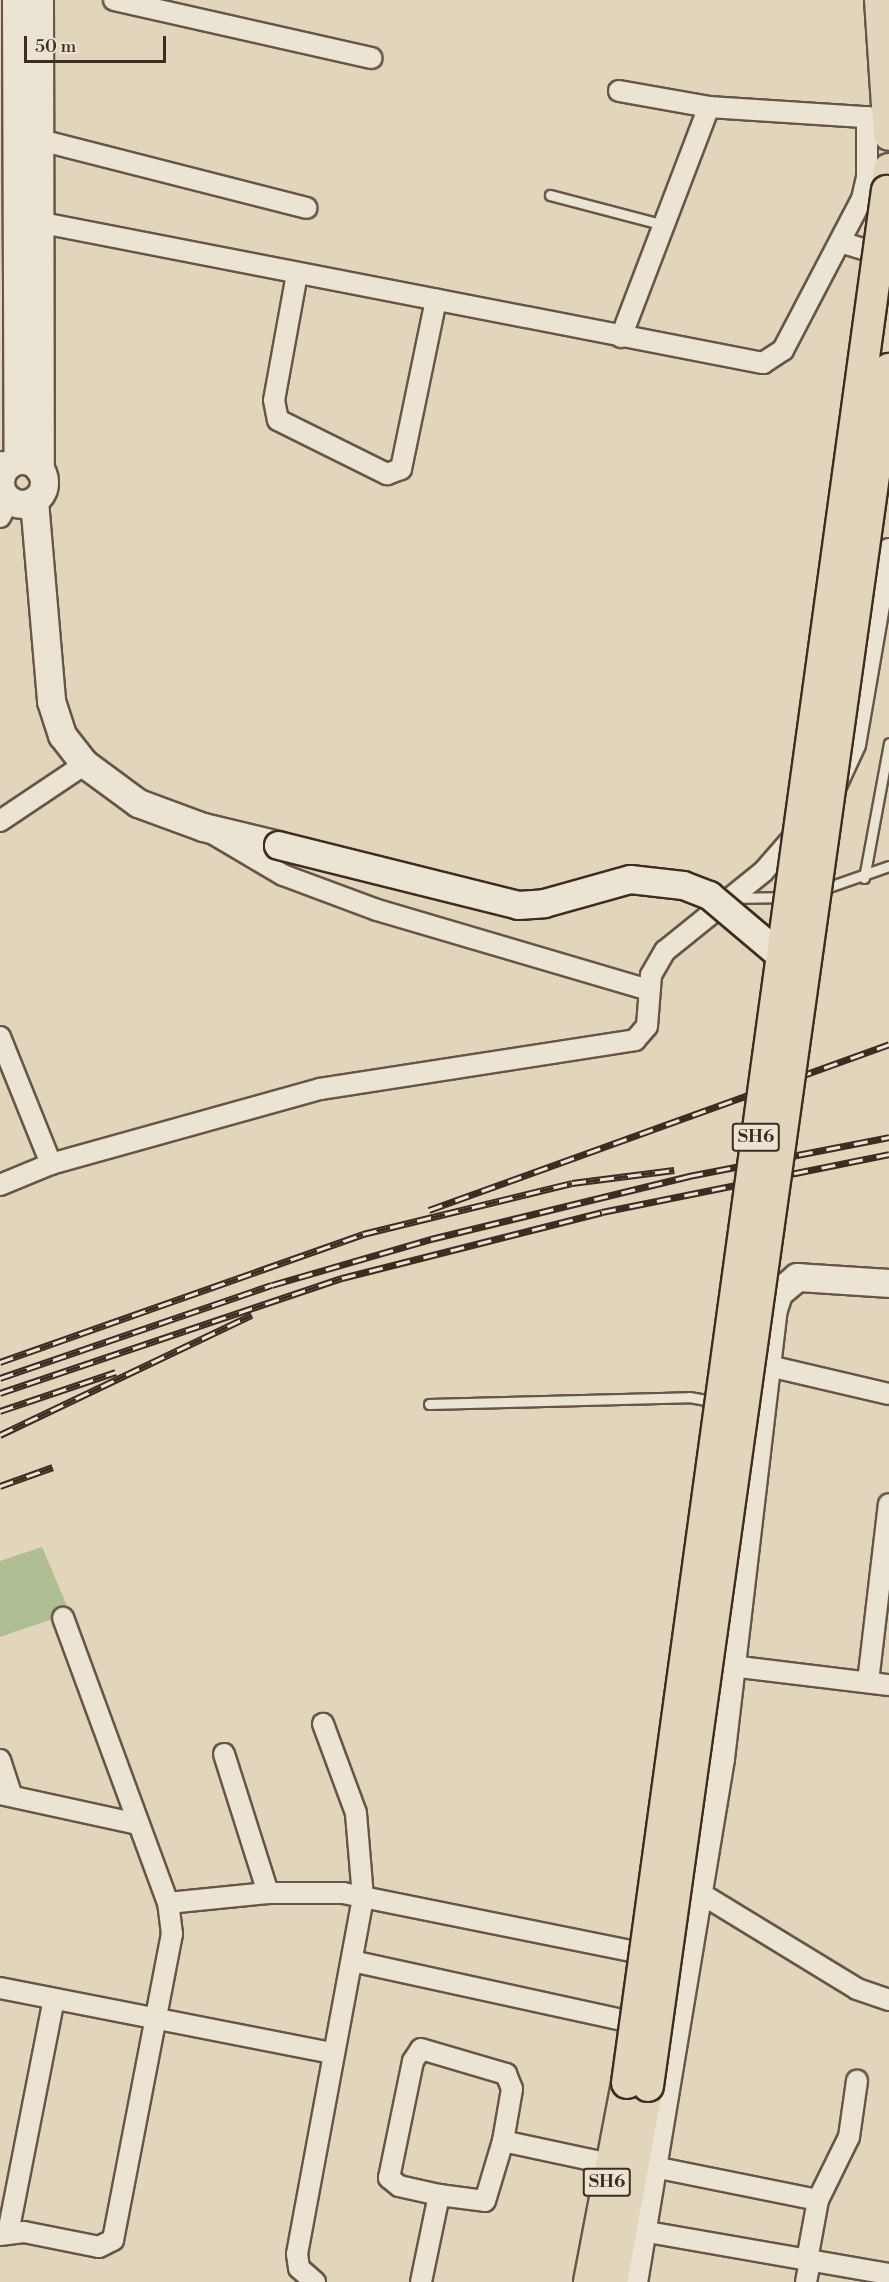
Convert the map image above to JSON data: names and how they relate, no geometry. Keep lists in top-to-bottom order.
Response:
{
  "streets": {
    "main road": ["SH6"]
  },
  "scale_bar": "50 m"
}
